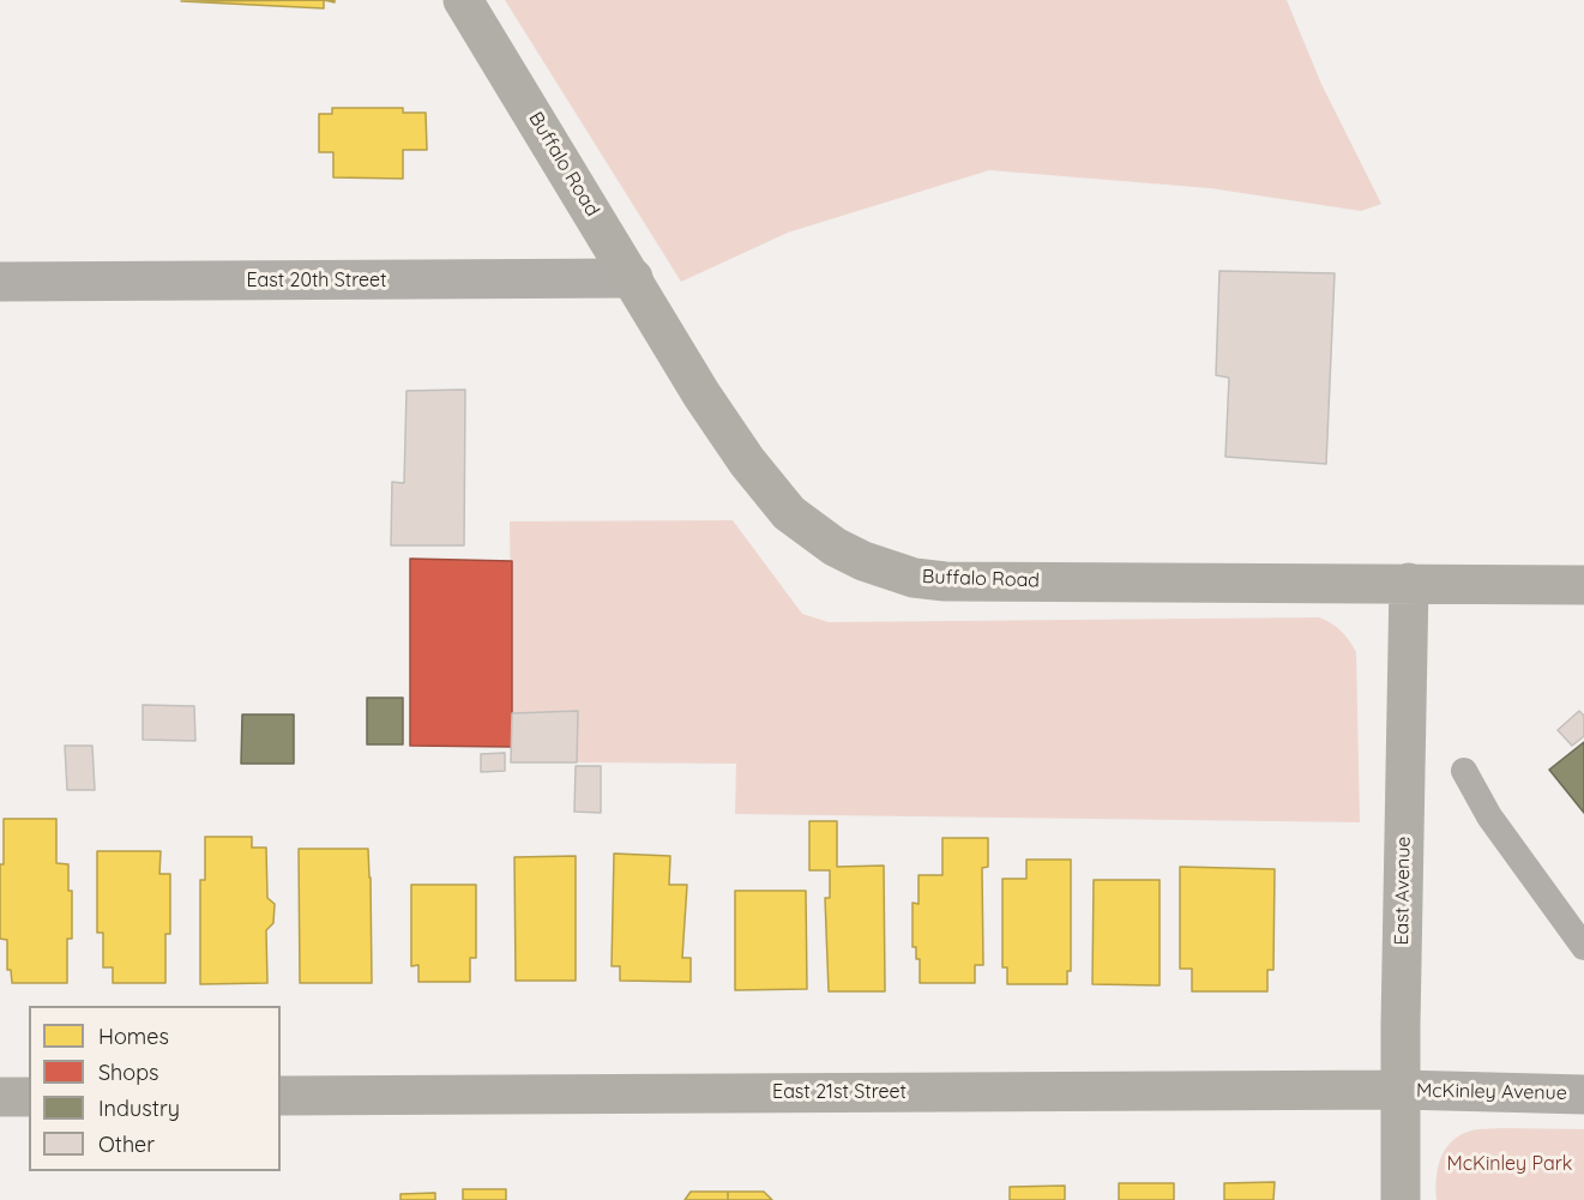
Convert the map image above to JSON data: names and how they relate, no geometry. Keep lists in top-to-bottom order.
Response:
{
  "streets": {
    "street": [
      "Buffalo Road",
      "East 20th Street",
      "East Avenue",
      "East 21st Street",
      "McKinley Avenue"
    ]
  },
  "crossings": [
    ["Buffalo Road", "East 20th Street"],
    ["Buffalo Road", "East Avenue"],
    ["East Avenue", "East 21st Street"],
    ["East Avenue", "McKinley Avenue"],
    ["East 21st Street", "McKinley Avenue"]
  ],
  "parks": ["McKinley Park"],
  "legend": [
    "Homes",
    "Shops",
    "Industry",
    "Other"
  ]
}
